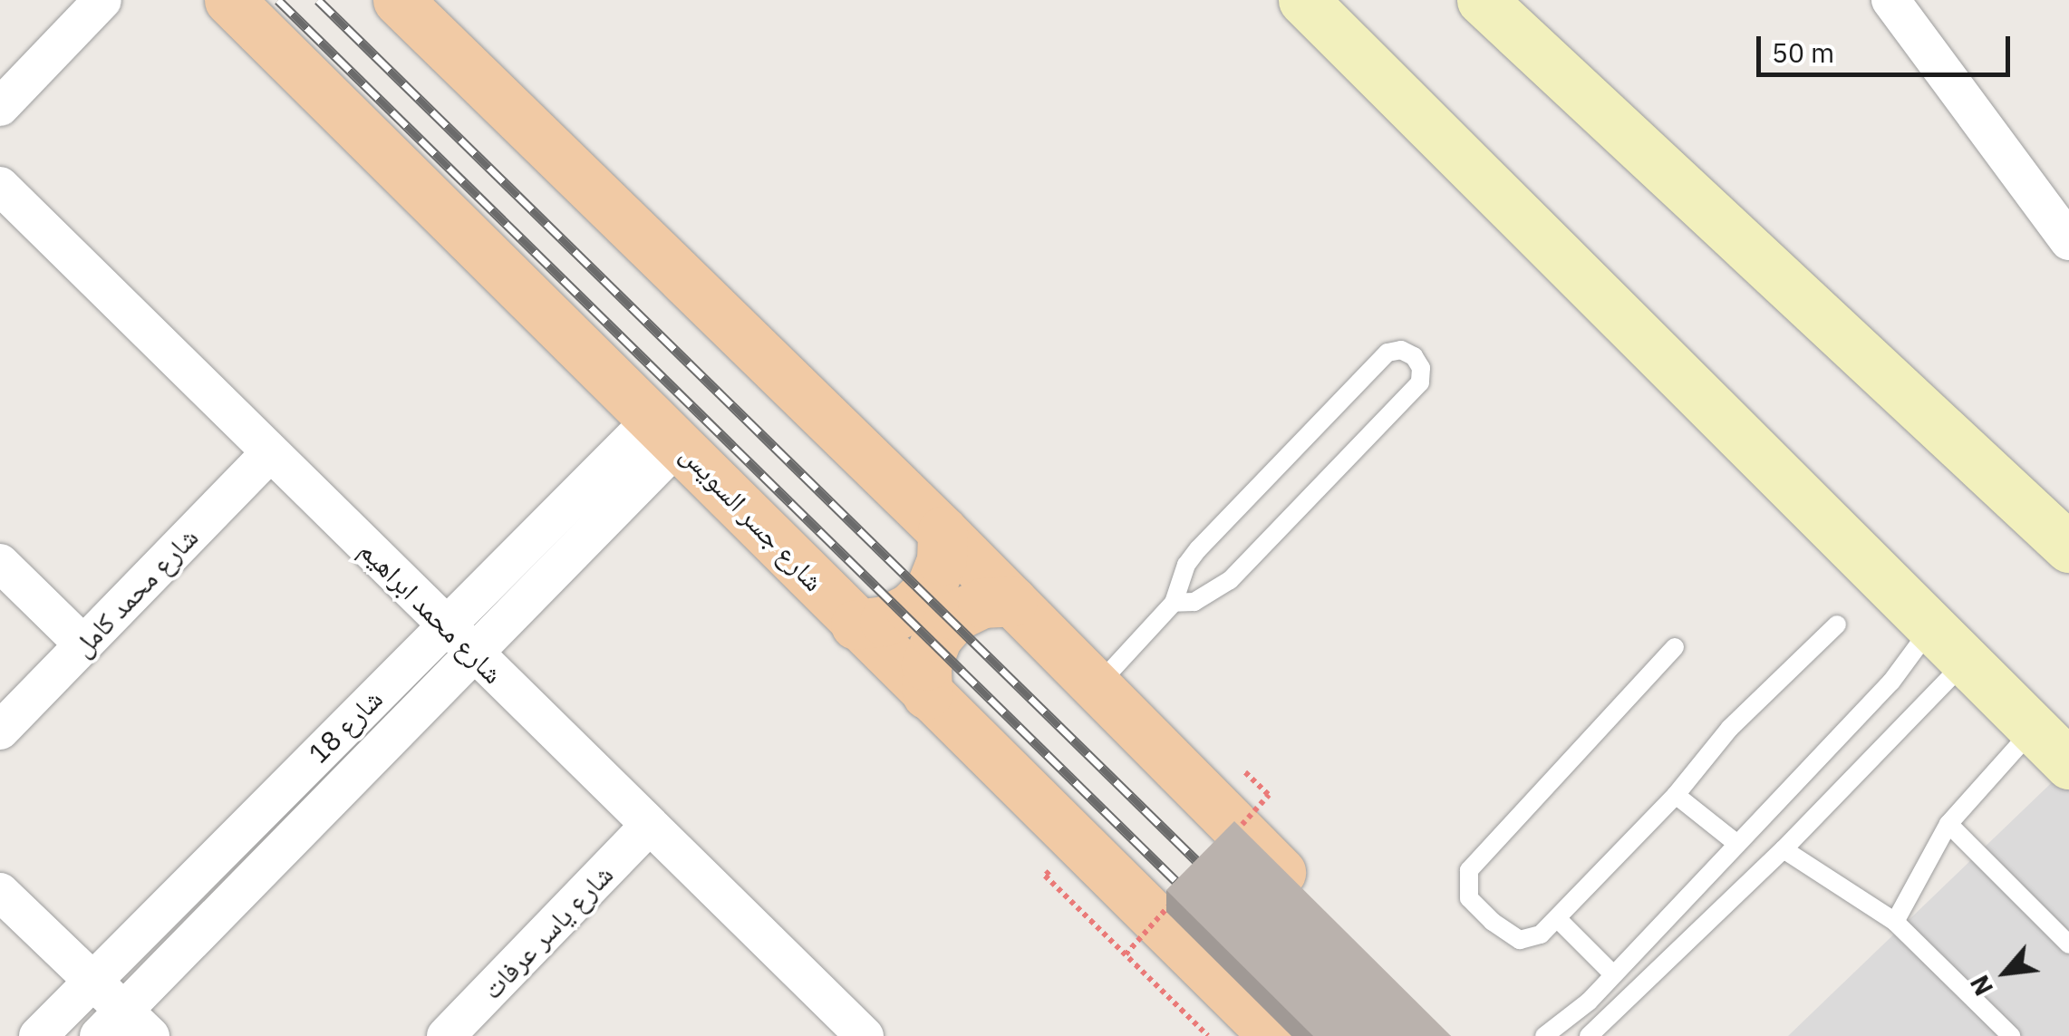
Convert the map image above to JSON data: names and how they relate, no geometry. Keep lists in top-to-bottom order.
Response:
{
  "streets": {
    "main road": ["شارع جسر السويس"],
    "street": [
      "شارع محمد كامل",
      "شارع محمد ابراهيم",
      "شارع 18",
      "شارع ياسر عرفات"
    ]
  },
  "crossings": [
    ["شارع جسر السويس", "شارع 18"],
    ["شارع محمد كامل", "شارع محمد ابراهيم"],
    ["شارع محمد ابراهيم", "شارع 18"],
    ["شارع محمد ابراهيم", "شارع ياسر عرفات"]
  ],
  "scale_bar": "50 m",
  "north": "bottom left"
}
